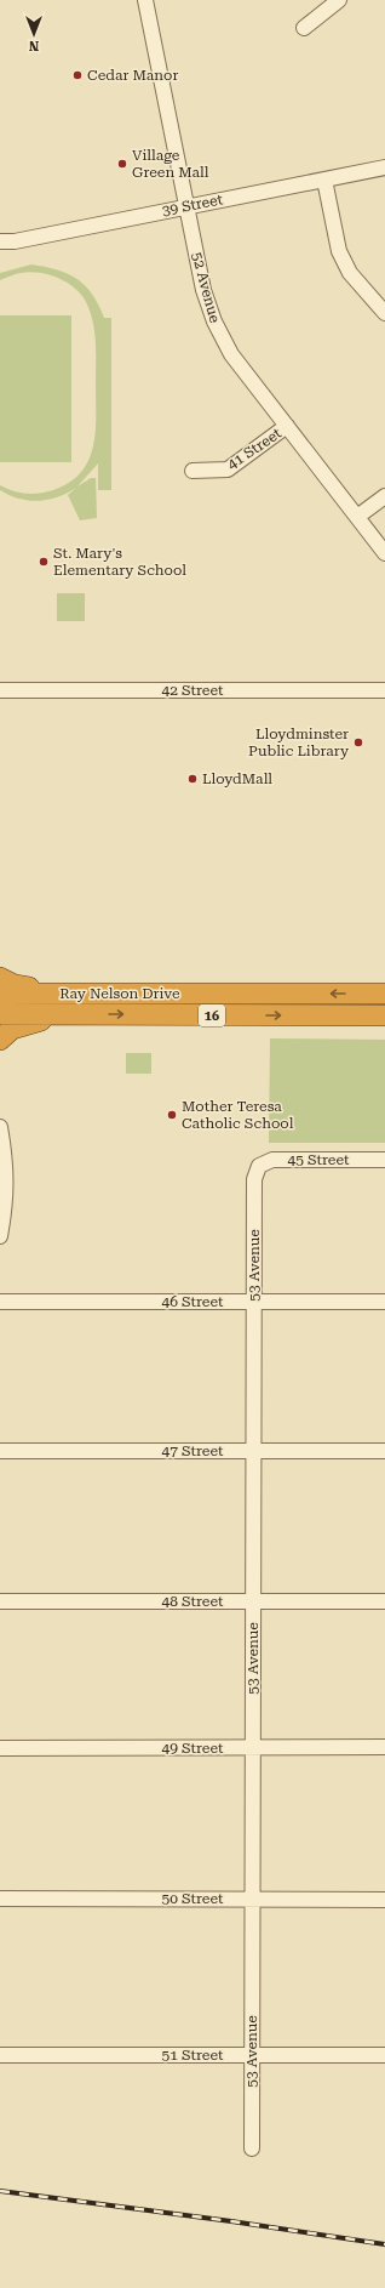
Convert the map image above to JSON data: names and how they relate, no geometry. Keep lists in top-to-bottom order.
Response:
{
  "streets": {
    "highway": ["Ray Nelson Drive", "16"],
    "street": [
      "39 Street",
      "52 Avenue",
      "41 Street",
      "42 Street",
      "45 Street",
      "53 Avenue",
      "46 Street",
      "47 Street",
      "48 Street",
      "49 Street",
      "50 Street",
      "51 Street"
    ]
  },
  "crossings": [
    ["39 Street", "52 Avenue"],
    ["52 Avenue", "41 Street"],
    ["45 Street", "53 Avenue"],
    ["53 Avenue", "46 Street"],
    ["53 Avenue", "47 Street"],
    ["53 Avenue", "48 Street"],
    ["53 Avenue", "49 Street"],
    ["53 Avenue", "50 Street"],
    ["53 Avenue", "51 Street"]
  ],
  "places": [
    "Cedar Manor",
    "Village Green Mall",
    "St. Mary's Elementary School",
    "Lloydminster Public Library",
    "LloydMall",
    "Mother Teresa Catholic School"
  ],
  "north": "bottom"
}
